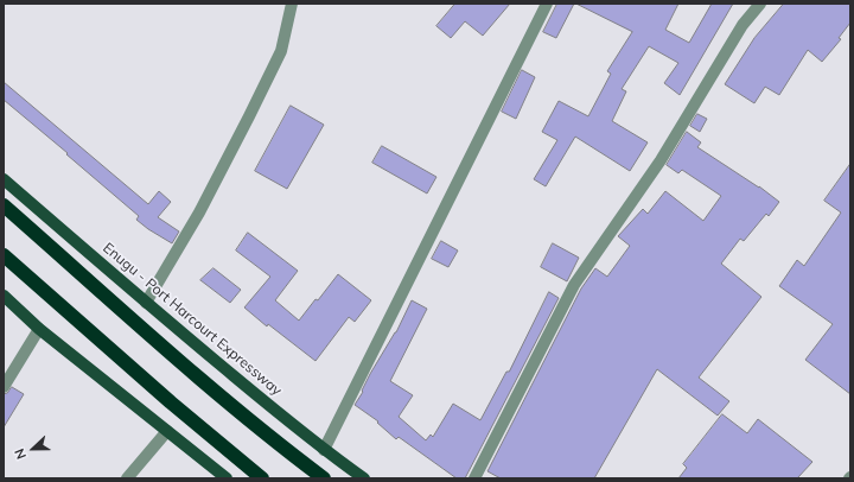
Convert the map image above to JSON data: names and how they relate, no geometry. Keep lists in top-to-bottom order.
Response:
{
  "streets": {
    "main road": ["Enugu - Port Harcourt Expressway"]
  },
  "north": "left"
}
